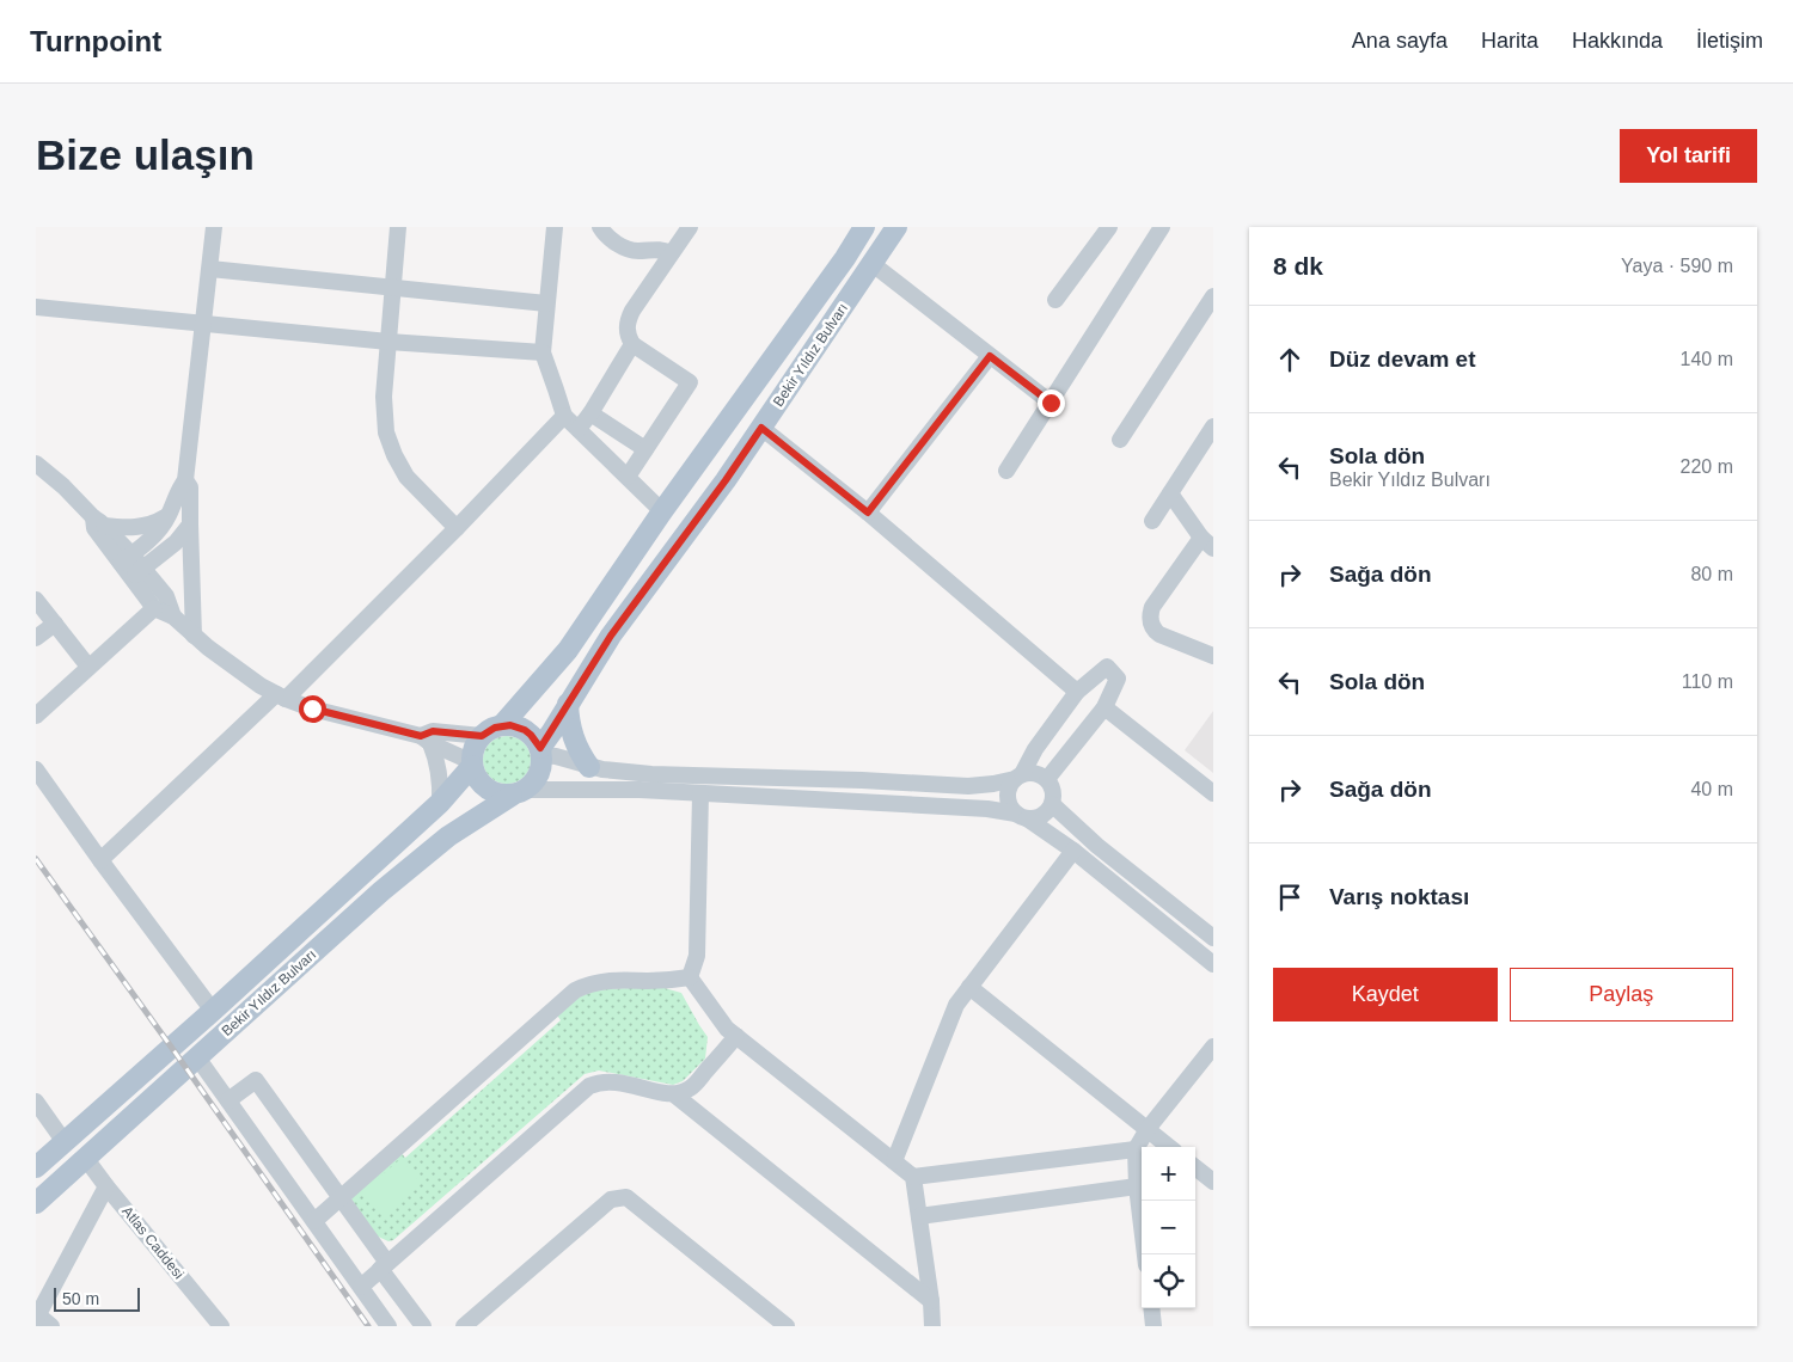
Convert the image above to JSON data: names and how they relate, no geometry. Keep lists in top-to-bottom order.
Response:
{
  "streets": {
    "main road": ["Bekir Yıldız Bulvarı"],
    "street": ["Atlas Caddesi"]
  },
  "crossings": [
    ["Bekir Yıldız Bulvarı", "Atlas Caddesi"]
  ],
  "scale_bar": "50 m",
  "page": {
    "header": "Turnpoint",
    "nav": [
      "Ana sayfa",
      "Harita",
      "Hakkında",
      "İletişim"
    ],
    "buttons": [
      "Yol tarifi",
      ["Kaydet", "Paylaş"]
    ],
    "title": "Bize ulaşın",
    "heading": ["8 dk", "Yaya · 590 m"],
    "list": [
      ["Düz devam et", "140 m"],
      ["Sola dön", "Bekir Yıldız Bulvarı", "220 m"],
      ["Sağa dön", "80 m"],
      ["Sola dön", "110 m"],
      ["Sağa dön", "40 m"],
      "Varış noktası"
    ],
    "map_buttons": ["+", "−"],
    "scale": "50 m"
  }
}
